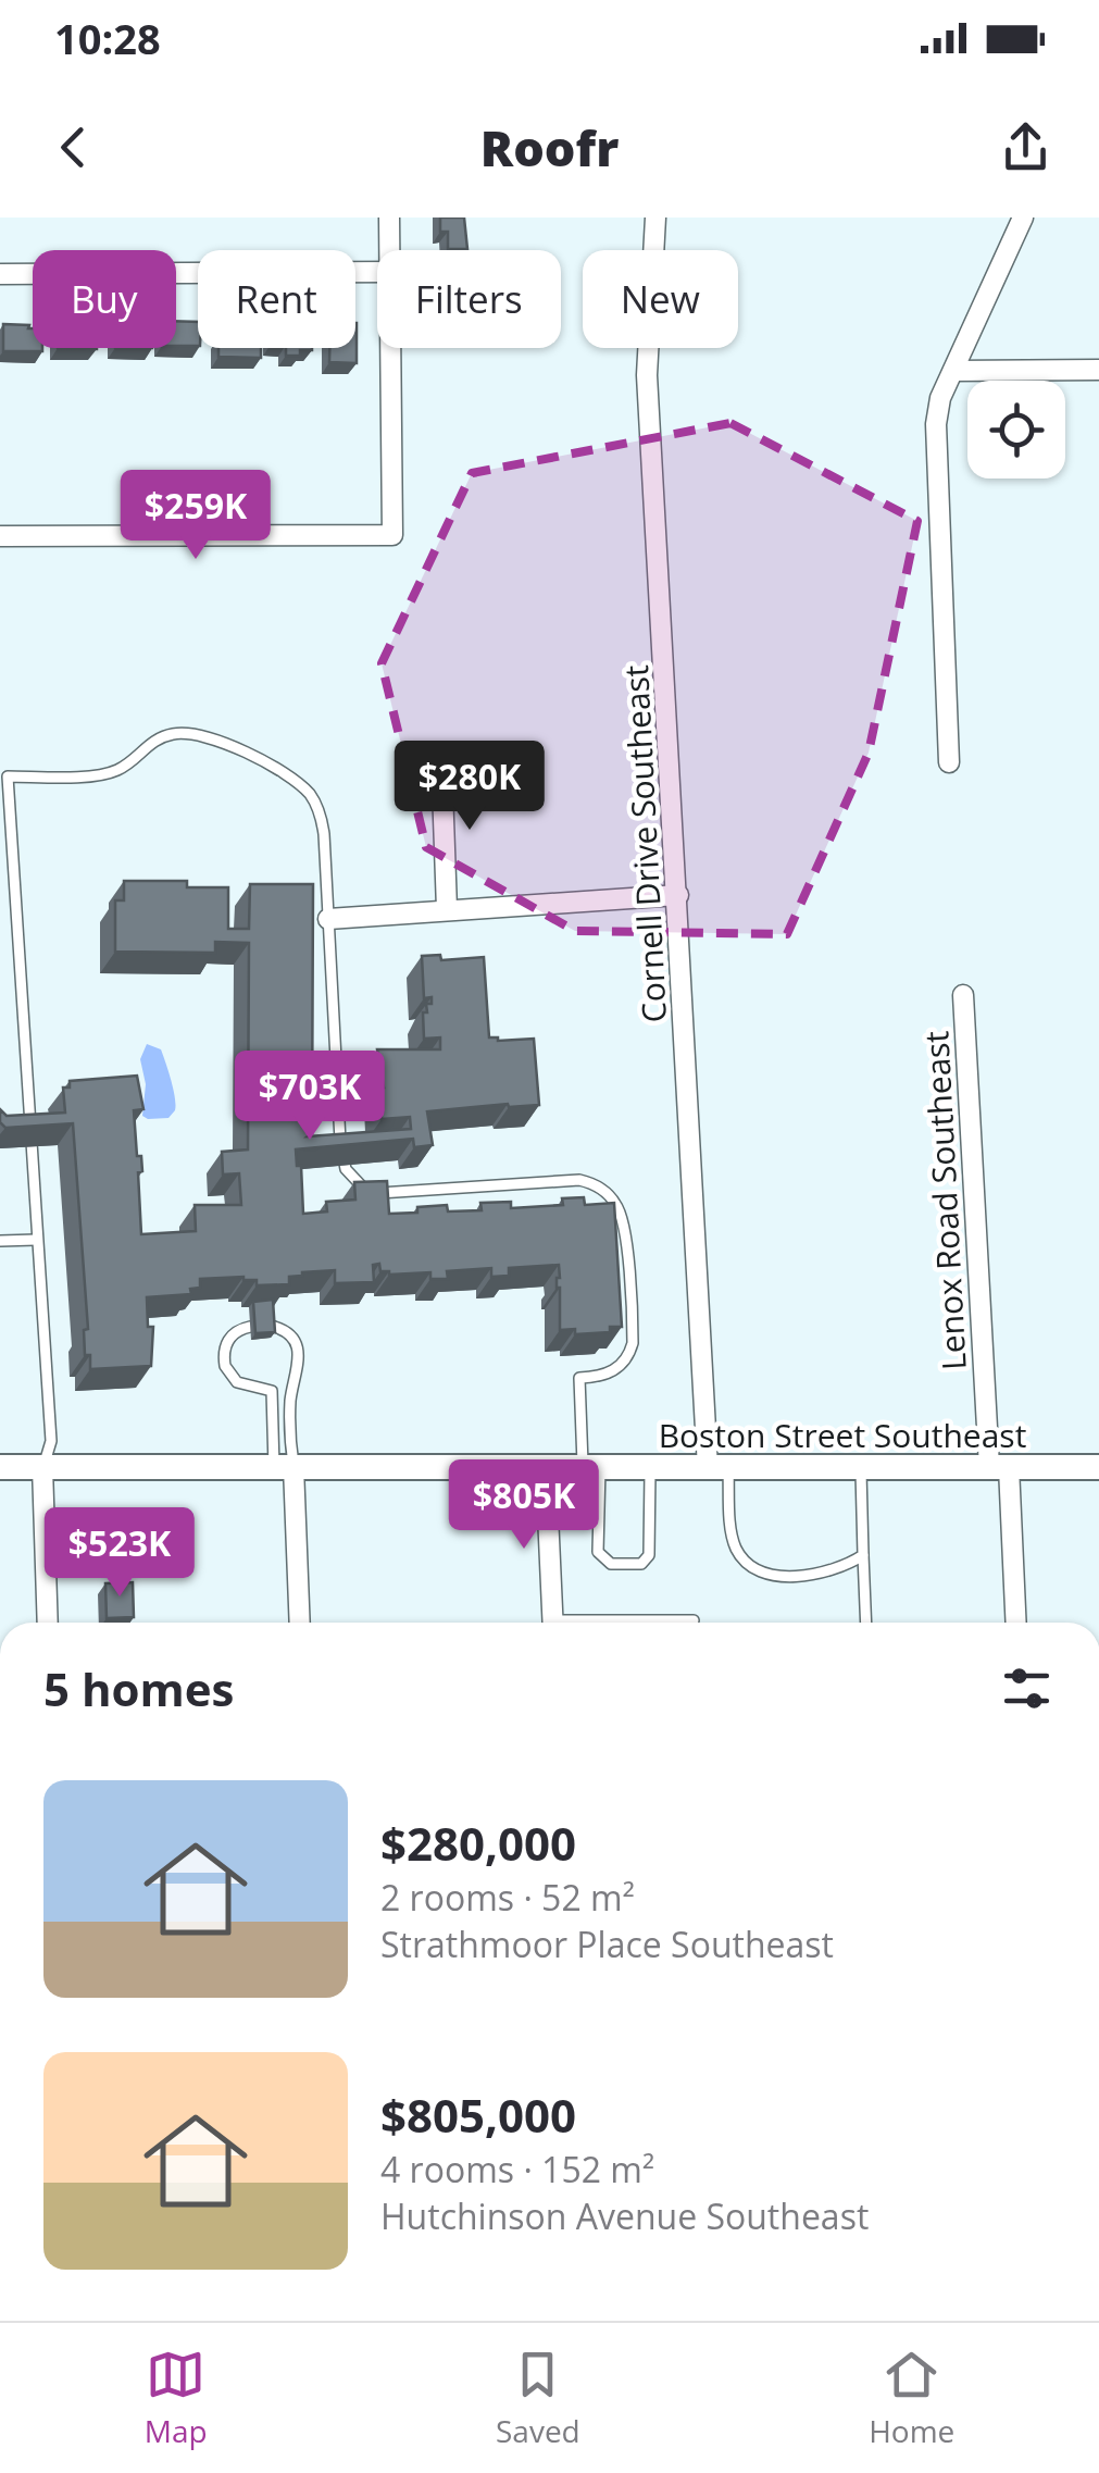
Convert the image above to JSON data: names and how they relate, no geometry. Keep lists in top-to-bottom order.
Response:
{
  "streets": {
    "street": ["Cornell Drive Southeast", "Lenox Road Southeast", "Boston Street Southeast"]
  },
  "crossings": [
    ["Cornell Drive Southeast", "Boston Street Southeast"],
    ["Lenox Road Southeast", "Boston Street Southeast"]
  ],
  "page": {
    "status": "10:28",
    "header": "Roofr",
    "chip": [
      "Buy",
      "Rent",
      "Filters",
      "New"
    ],
    "price": [
      "$259K",
      "$280K",
      "$703K",
      "$805K",
      "$523K"
    ],
    "heading": "5 homes",
    "list": [
      {
        "name": "$280,000",
        "note": "2 rooms · 52 m² · Strathmoor Place Southeast"
      },
      {
        "name": "$805,000",
        "note": "4 rooms · 152 m² · Hutchinson Avenue Southeast"
      }
    ],
    "tabs": ["Map", "Saved", "Home"]
  }
}
